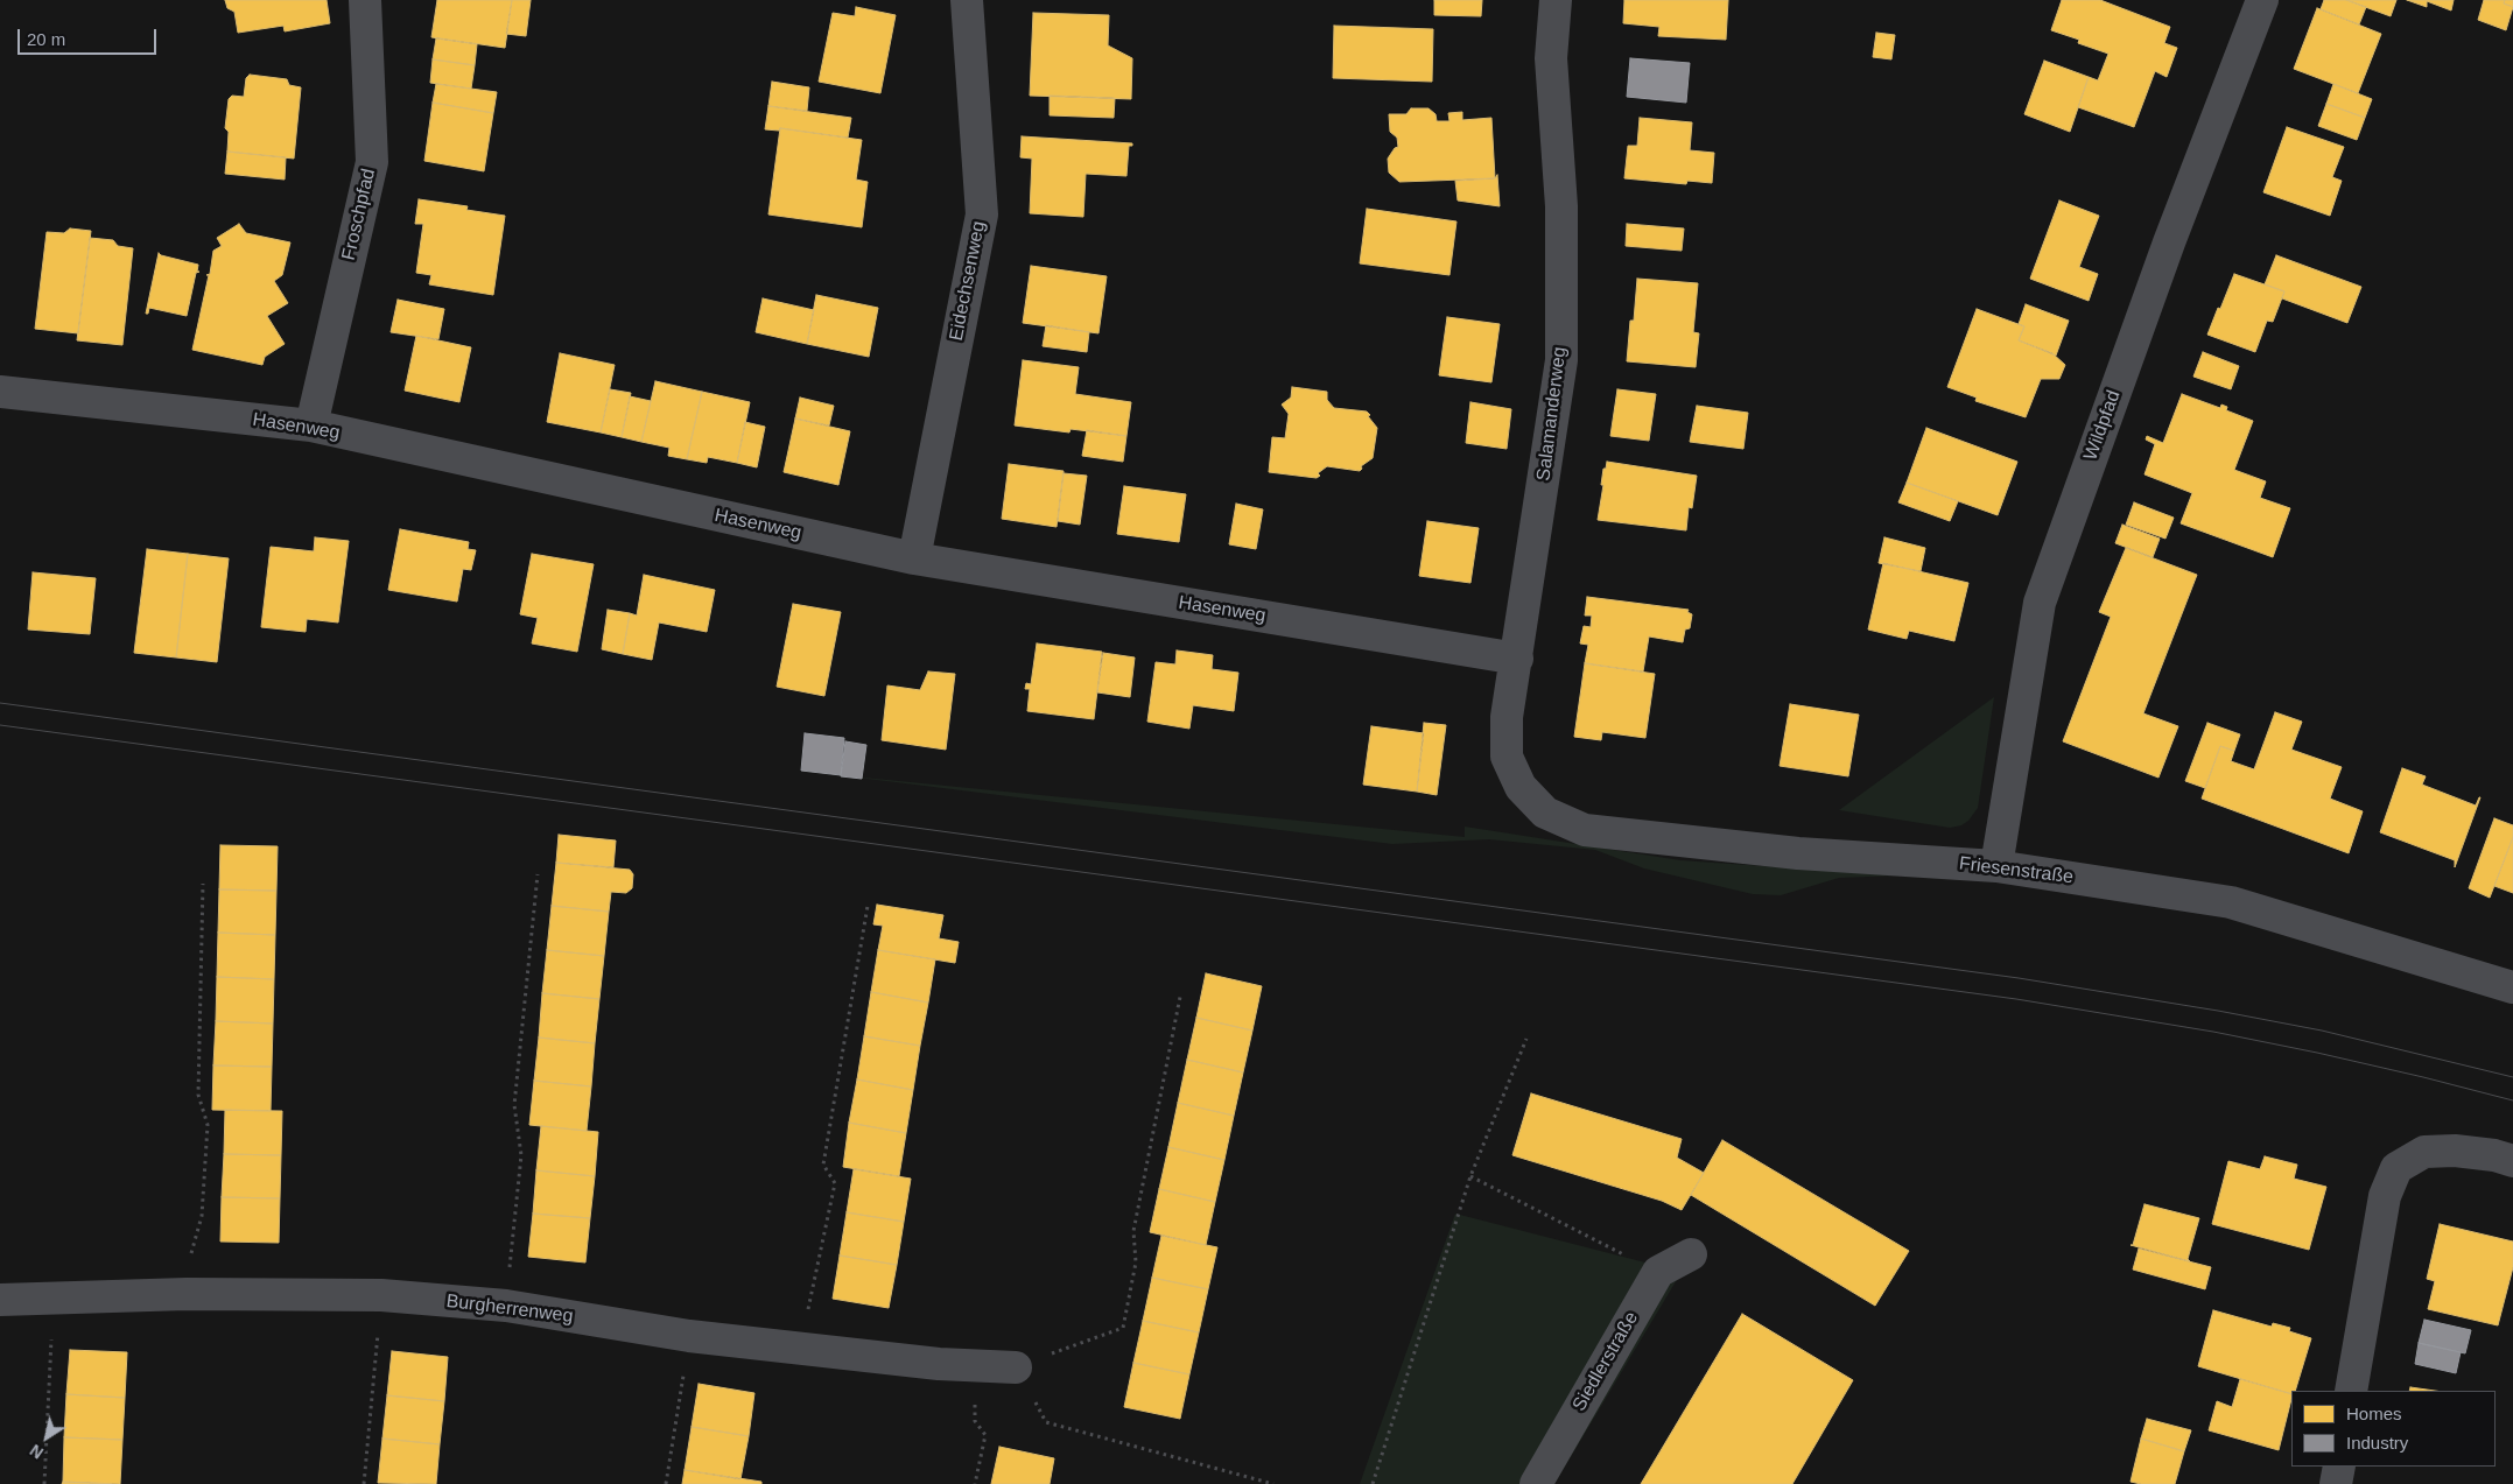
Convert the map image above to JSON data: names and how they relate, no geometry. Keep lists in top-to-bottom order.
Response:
{
  "streets": {
    "street": [
      "Froschpfad",
      "Eidechsenweg",
      "Salamanderweg",
      "Wildpfad",
      "Hasenweg",
      "Friesenstraße",
      "Burgherrenweg",
      "Siedlerstraße"
    ]
  },
  "crossings": [
    ["Froschpfad", "Hasenweg"],
    ["Eidechsenweg", "Hasenweg"],
    ["Salamanderweg", "Hasenweg"],
    ["Salamanderweg", "Friesenstraße"],
    ["Wildpfad", "Friesenstraße"]
  ],
  "legend": ["Homes", "Industry"],
  "scale_bar": "20 m",
  "north": "bottom left"
}
